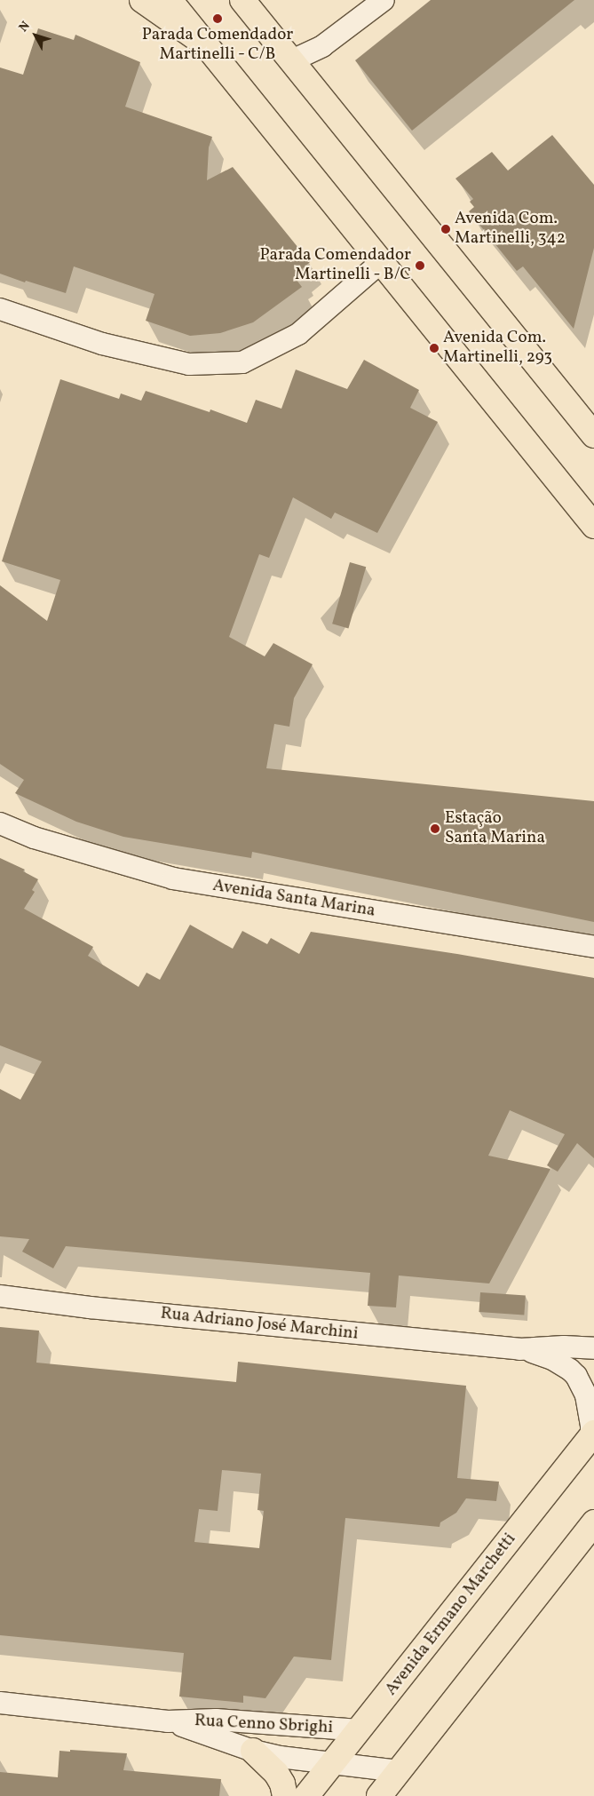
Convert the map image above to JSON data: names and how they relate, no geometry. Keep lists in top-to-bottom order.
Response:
{
  "streets": {
    "main road": ["Avenida Ermano Marchetti"],
    "street": ["Avenida Santa Marina", "Rua Adriano José Marchini", "Rua Cenno Sbrighi"]
  },
  "crossings": [
    ["Rua Adriano José Marchini", "Avenida Ermano Marchetti"],
    ["Avenida Ermano Marchetti", "Rua Cenno Sbrighi"]
  ],
  "places": [
    "Parada Comendador Martinelli - C/B",
    "Avenida Com. Martinelli, 342",
    "Parada Comendador Martinelli - B/C",
    "Avenida Com. Martinelli, 293",
    "Estação Santa Marina"
  ],
  "north": "top left"
}
